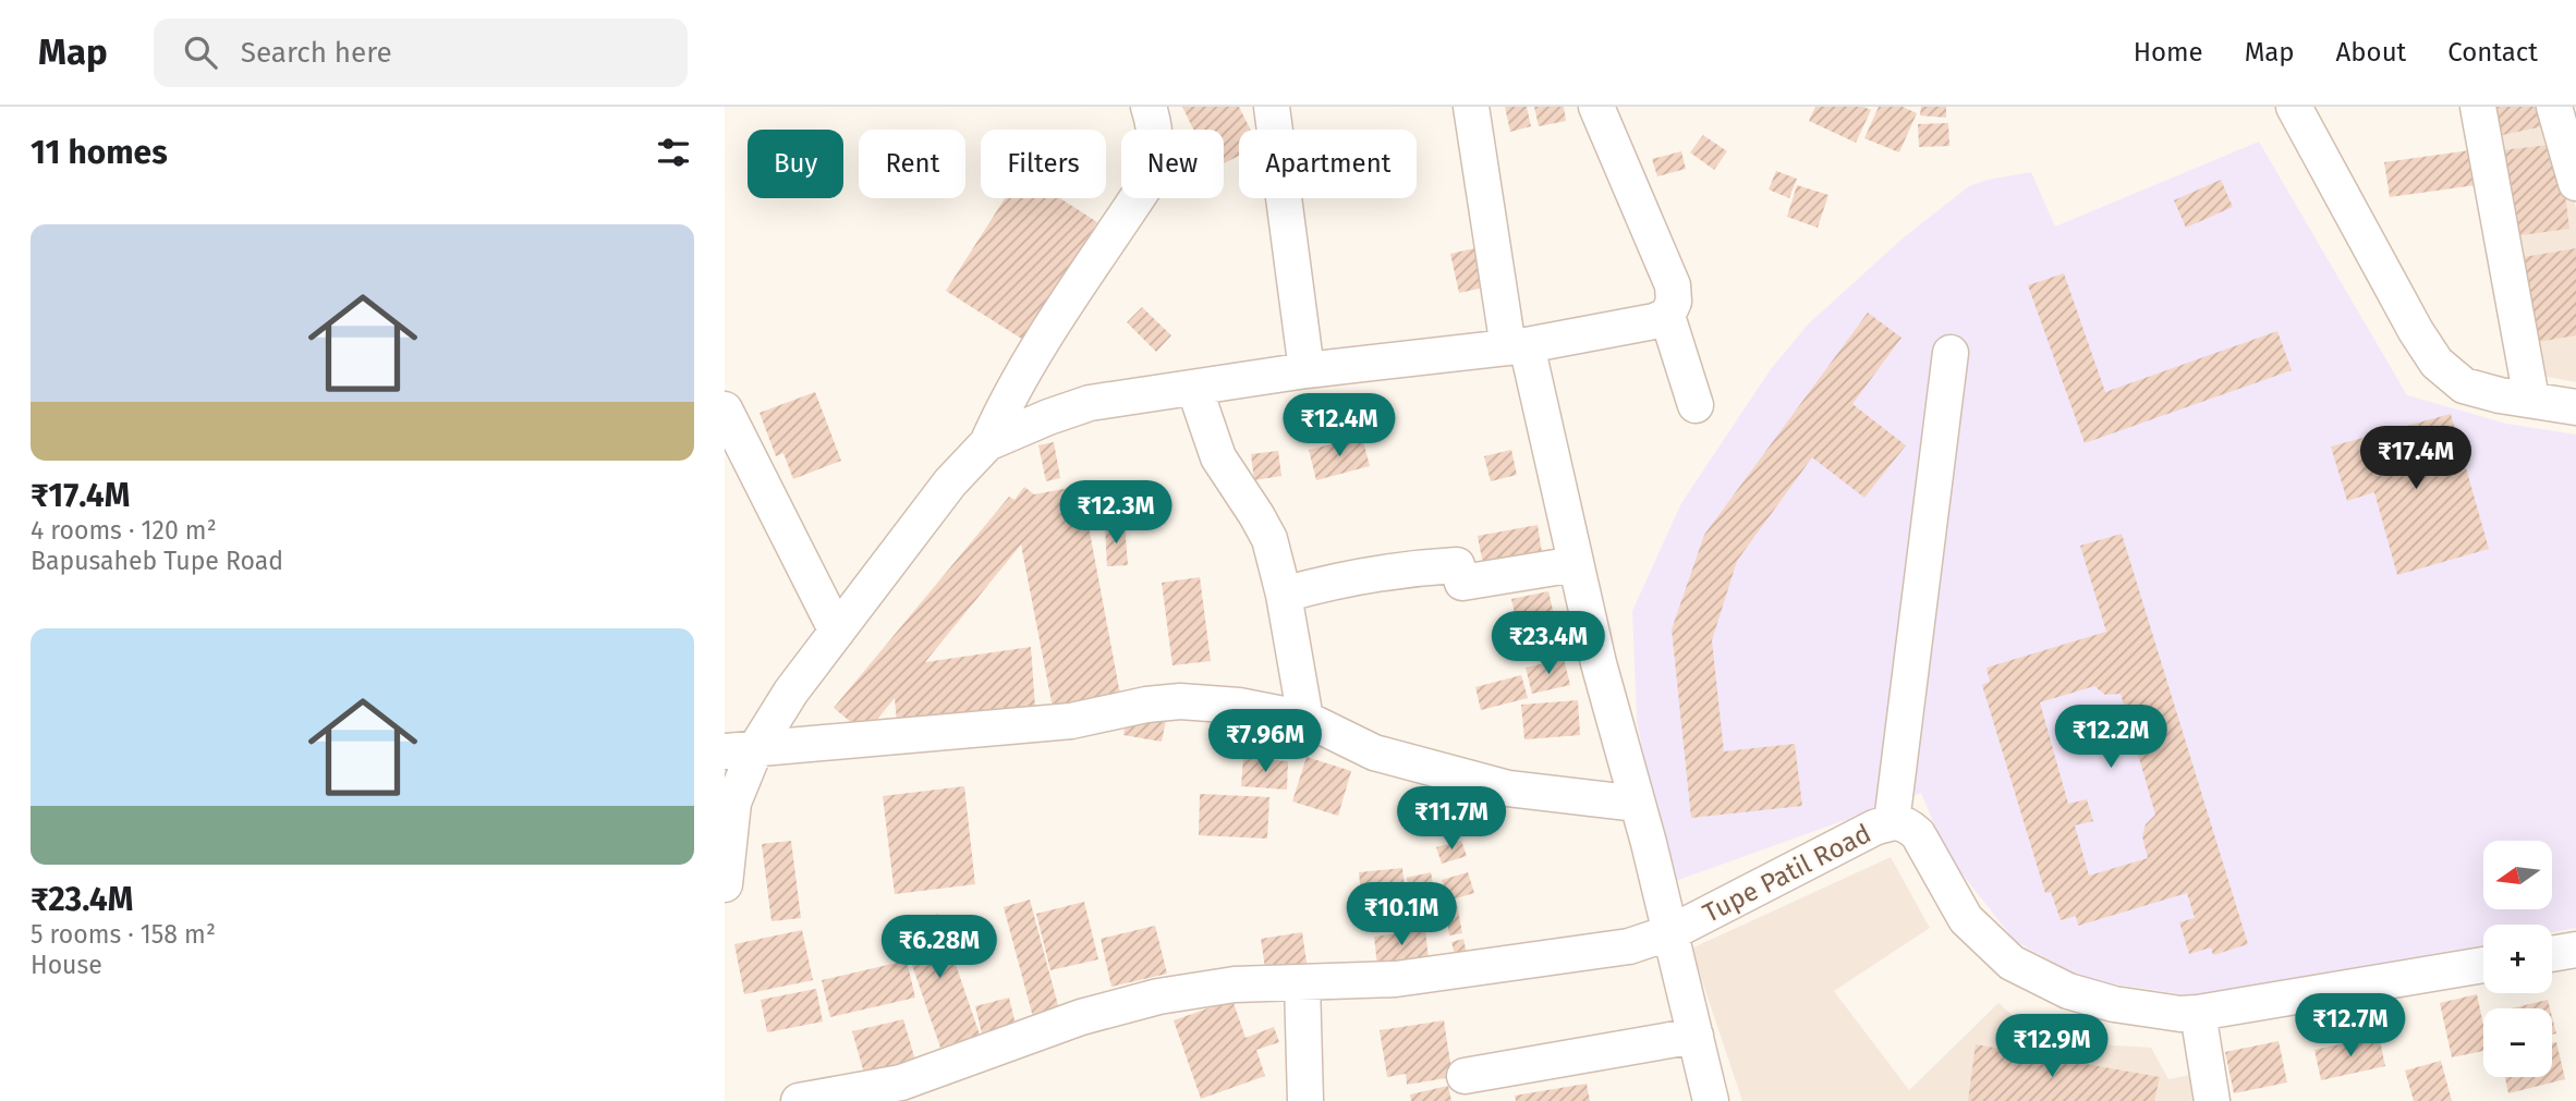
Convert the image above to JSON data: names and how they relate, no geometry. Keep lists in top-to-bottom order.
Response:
{
  "streets": {
    "street": ["Tupe Patil Road"]
  },
  "north": "left",
  "page": {
    "header": "Map",
    "search": "Search here",
    "nav": [
      "Home",
      "Map",
      "About",
      "Contact"
    ],
    "heading": "11 homes",
    "chip": [
      "Buy",
      "Rent",
      "Filters",
      "New",
      "Apartment"
    ],
    "list": [
      {
        "name": "₹17.4M",
        "note": "4 rooms · 120 m² · Bapusaheb Tupe Road"
      },
      {
        "name": "₹23.4M",
        "note": "5 rooms · 158 m² · House"
      }
    ],
    "price": [
      "₹12.4M",
      "₹17.4M",
      "₹12.3M",
      "₹23.4M",
      "₹12.2M",
      "₹7.96M",
      "₹11.7M",
      "₹10.1M",
      "₹6.28M",
      "₹12.7M",
      "₹12.9M"
    ],
    "map_buttons": ["+", "−"]
  }
}
